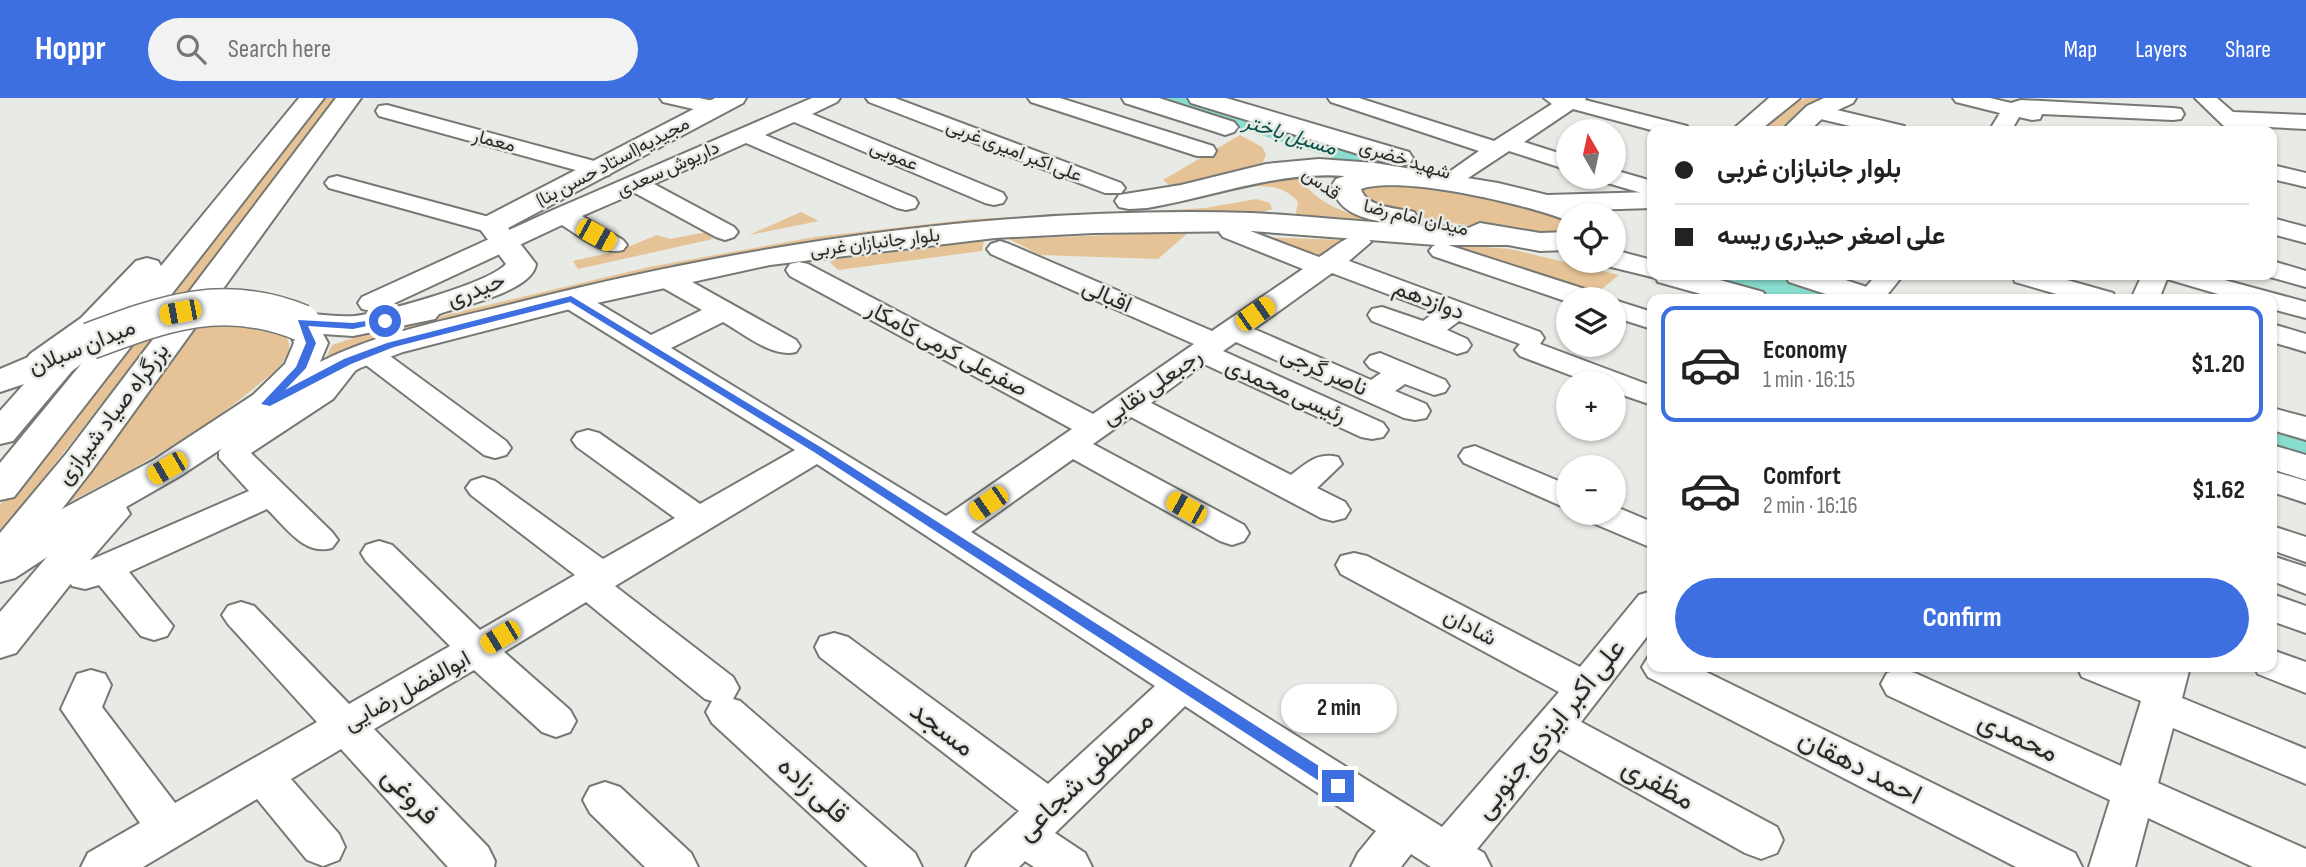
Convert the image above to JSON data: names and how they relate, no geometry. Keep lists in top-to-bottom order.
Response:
{
  "streets": {
    "main road": [
      "شهید خضری",
      "مجیدیه(استاد حسن بنا)",
      "قدس",
      "میدان امام رضا",
      "بلوار جانبازان غربی",
      "حیدری",
      "میدان سبلان",
      "بزرگراه صیاد شیرازی"
    ],
    "street": [
      "معمار",
      "علی اکبر امیری غربی",
      "عمویی",
      "داریوش سعدی",
      "اقبالی",
      "دوازدهم",
      "صفرعلی کرمی کامکار",
      "ناصر گرجی",
      "رجبعلی نقابی",
      "رئیسی محمدی",
      "شادان",
      "ابوالفضل رضایی",
      "مسجد",
      "علی اکبر ایزدی جنوبی",
      "محمدی",
      "احمد دهقان",
      "مصطفی شجاعی",
      "مظفری",
      "قلی زاده",
      "فروغی"
    ]
  },
  "crossings": [
    ["معمار", "مجیدیه(استاد حسن بنا)"],
    ["علی اکبر امیری غربی", "بلوار جانبازان غربی"],
    ["عمویی", "داریوش سعدی"],
    ["شهید خضری", "میدان امام رضا"],
    ["مجیدیه(استاد حسن بنا)", "داریوش سعدی"],
    ["مجیدیه(استاد حسن بنا)", "حیدری"],
    ["داریوش سعدی", "بلوار جانبازان غربی"],
    ["داریوش سعدی", "حیدری"],
    ["قدس", "میدان امام رضا"],
    ["قدس", "بلوار جانبازان غربی"],
    ["میدان امام رضا", "بلوار جانبازان غربی"],
    ["بلوار جانبازان غربی", "حیدری"],
    ["بلوار جانبازان غربی", "میدان سبلان"],
    ["اقبالی", "ناصر گرجی"],
    ["اقبالی", "رجبعلی نقابی"],
    ["اقبالی", "رئیسی محمدی"],
    ["دوازدهم", "رجبعلی نقابی"],
    ["صفرعلی کرمی کامکار", "رجبعلی نقابی"],
    ["ناصر گرجی", "رجبعلی نقابی"],
    ["ناصر گرجی", "رئیسی محمدی"],
    ["رجبعلی نقابی", "رئیسی محمدی"],
    ["شادان", "علی اکبر ایزدی جنوبی"],
    ["ابوالفضل رضایی", "قلی زاده"],
    ["ابوالفضل رضایی", "فروغی"],
    ["مسجد", "مصطفی شجاعی"],
    ["علی اکبر ایزدی جنوبی", "مظفری"]
  ],
  "water": ["مسیل باختر"],
  "north": "top",
  "page": {
    "header": "Hoppr",
    "search": "Search here",
    "nav": ["Map", "Layers", "Share"],
    "map_buttons": ["+", "−"],
    "banner": ["بلوار جانبازان غربی", "علی اصغر حیدری ریسه"],
    "list": [
      {
        "name": "Economy",
        "note": "1 min · 16:15",
        "value": "$1.20"
      },
      {
        "name": "Comfort",
        "note": "2 min · 16:16",
        "value": "$1.62"
      }
    ],
    "buttons": "Confirm",
    "bubble": "2 min"
  }
}
